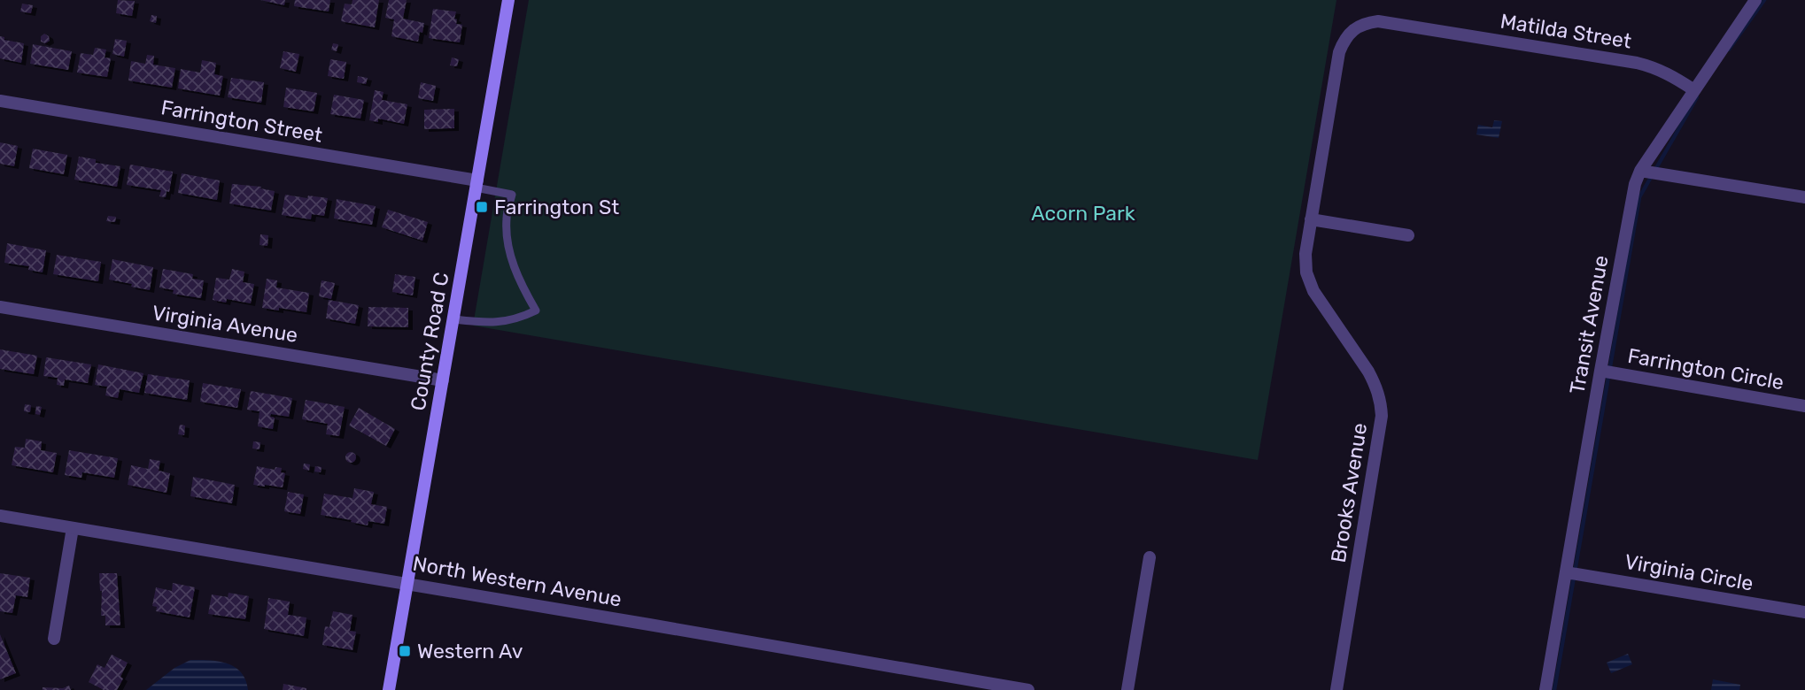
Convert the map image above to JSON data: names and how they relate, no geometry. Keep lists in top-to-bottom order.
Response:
{
  "streets": {
    "main road": ["County Road C"],
    "street": [
      "Matilda Street",
      "Farrington Street",
      "Virginia Avenue",
      "Transit Avenue",
      "Farrington Circle",
      "Brooks Avenue",
      "Virginia Circle",
      "North Western Avenue"
    ]
  },
  "crossings": [
    ["Matilda Street", "Transit Avenue"],
    ["Matilda Street", "Brooks Avenue"],
    ["Farrington Street", "County Road C"],
    ["Virginia Avenue", "County Road C"],
    ["Transit Avenue", "Farrington Circle"],
    ["Transit Avenue", "Virginia Circle"],
    ["County Road C", "North Western Avenue"]
  ],
  "parks": ["Acorn Park"],
  "places": {
    "transit": ["Farrington St", "Western Av"]
  }
}
